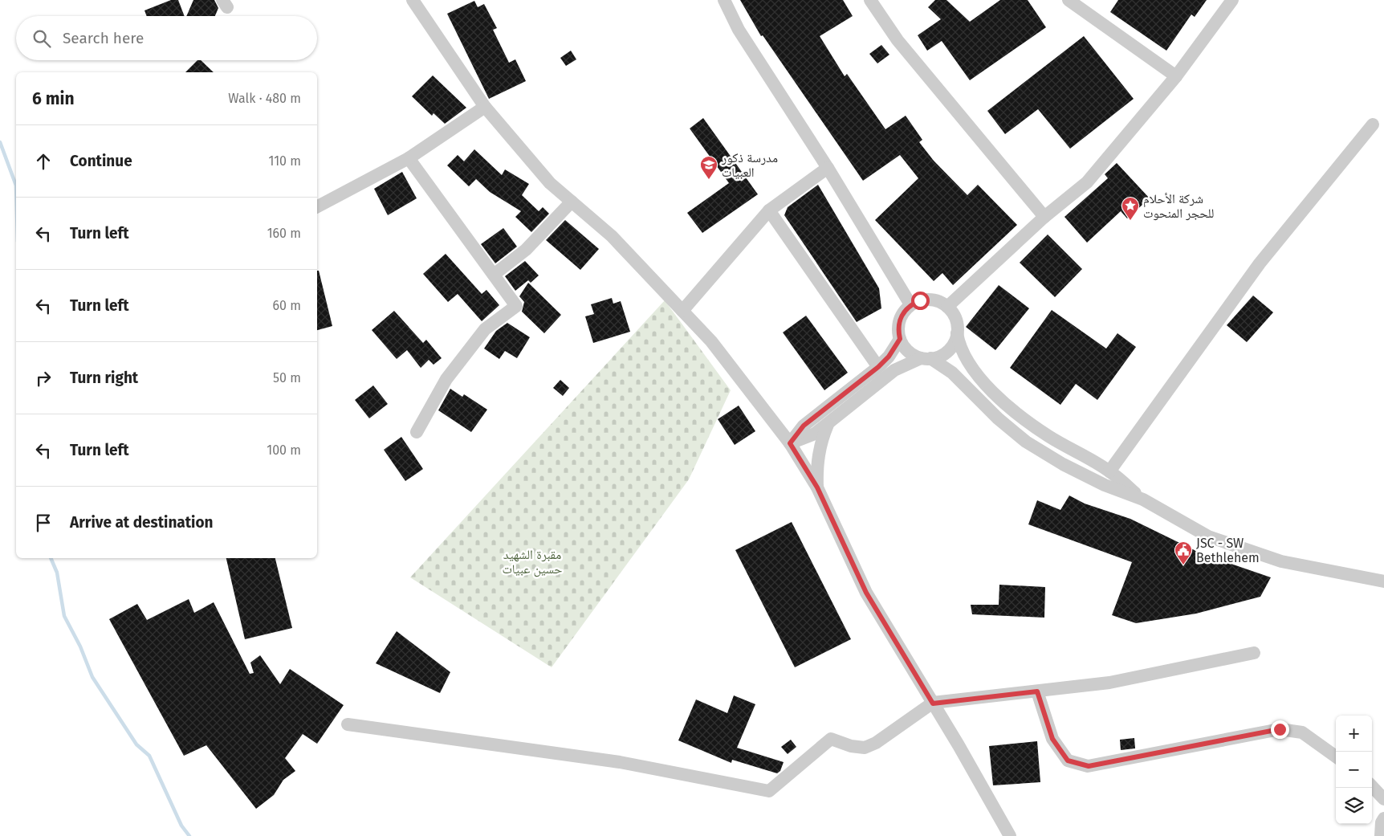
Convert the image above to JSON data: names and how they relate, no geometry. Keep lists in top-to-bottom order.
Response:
{
  "parks": ["مقبرة الشهيد حسين عبيات"],
  "places": {
    "school or university": ["مدرسة ذكور العبيات"],
    "place": ["شركة الأحلام للحجر المنحوت"],
    "public building": ["JSC - SW Bethlehem"]
  },
  "page": {
    "search": "Search here",
    "heading": ["6 min", "Walk · 480 m"],
    "list": [
      ["Continue", "110 m"],
      ["Turn left", "160 m"],
      ["Turn left", "60 m"],
      ["Turn right", "50 m"],
      ["Turn left", "100 m"],
      "Arrive at destination"
    ],
    "map_buttons": ["+", "−"]
  }
}
